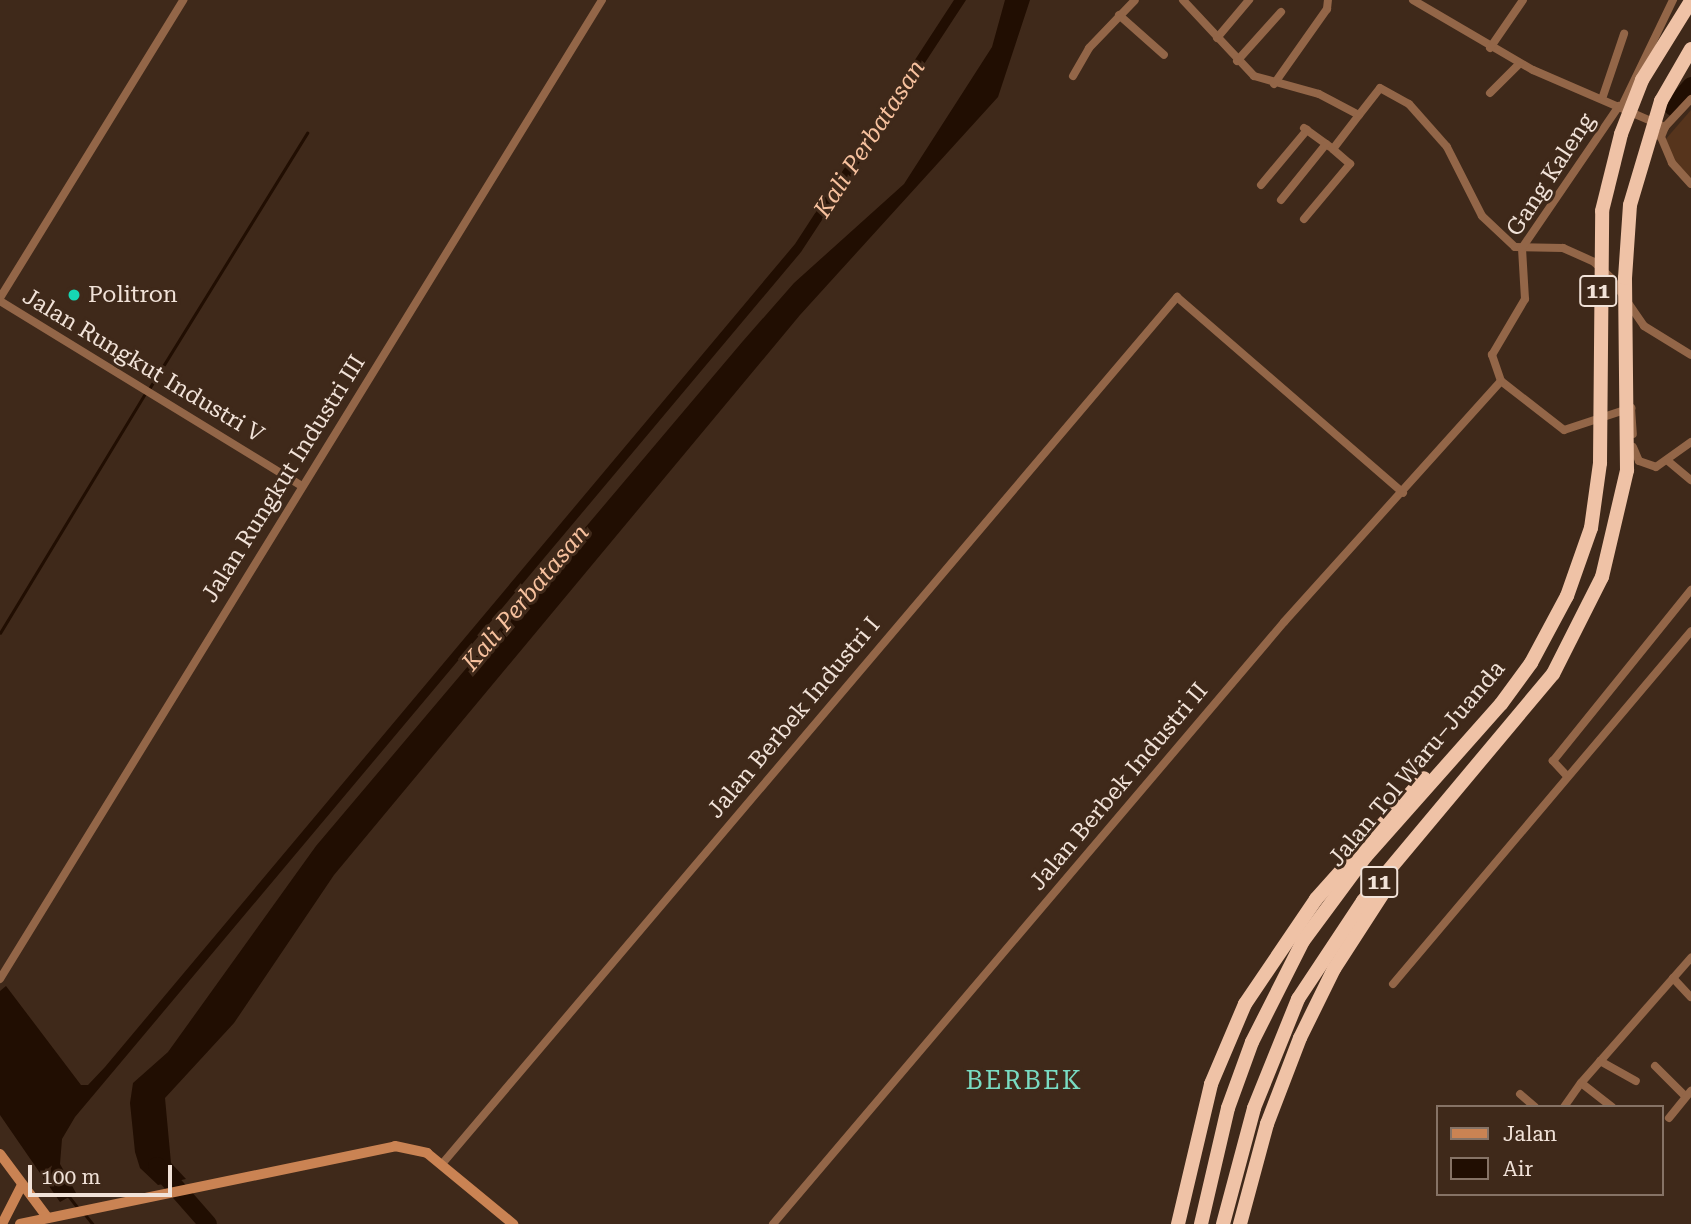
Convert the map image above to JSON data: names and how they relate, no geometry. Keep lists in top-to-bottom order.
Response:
{
  "streets": {
    "highway": ["11", "Jalan Tol Waru–Juanda"],
    "street": [
      "Gang Kaleng",
      "Jalan Rungkut Industri V",
      "Jalan Rungkut Industri III",
      "Jalan Berbek Industri I",
      "Jalan Berbek Industri II"
    ]
  },
  "crossings": [
    ["Gang Kaleng", "Jalan Berbek Industri II"],
    ["Jalan Rungkut Industri V", "Jalan Rungkut Industri III"],
    ["Jalan Berbek Industri I", "Jalan Berbek Industri II"]
  ],
  "districts": ["BERBEK"],
  "water": ["Kali Perbatasan"],
  "places": ["Politron"],
  "legend": ["Jalan", "Air"],
  "scale_bar": "100 m"
}
